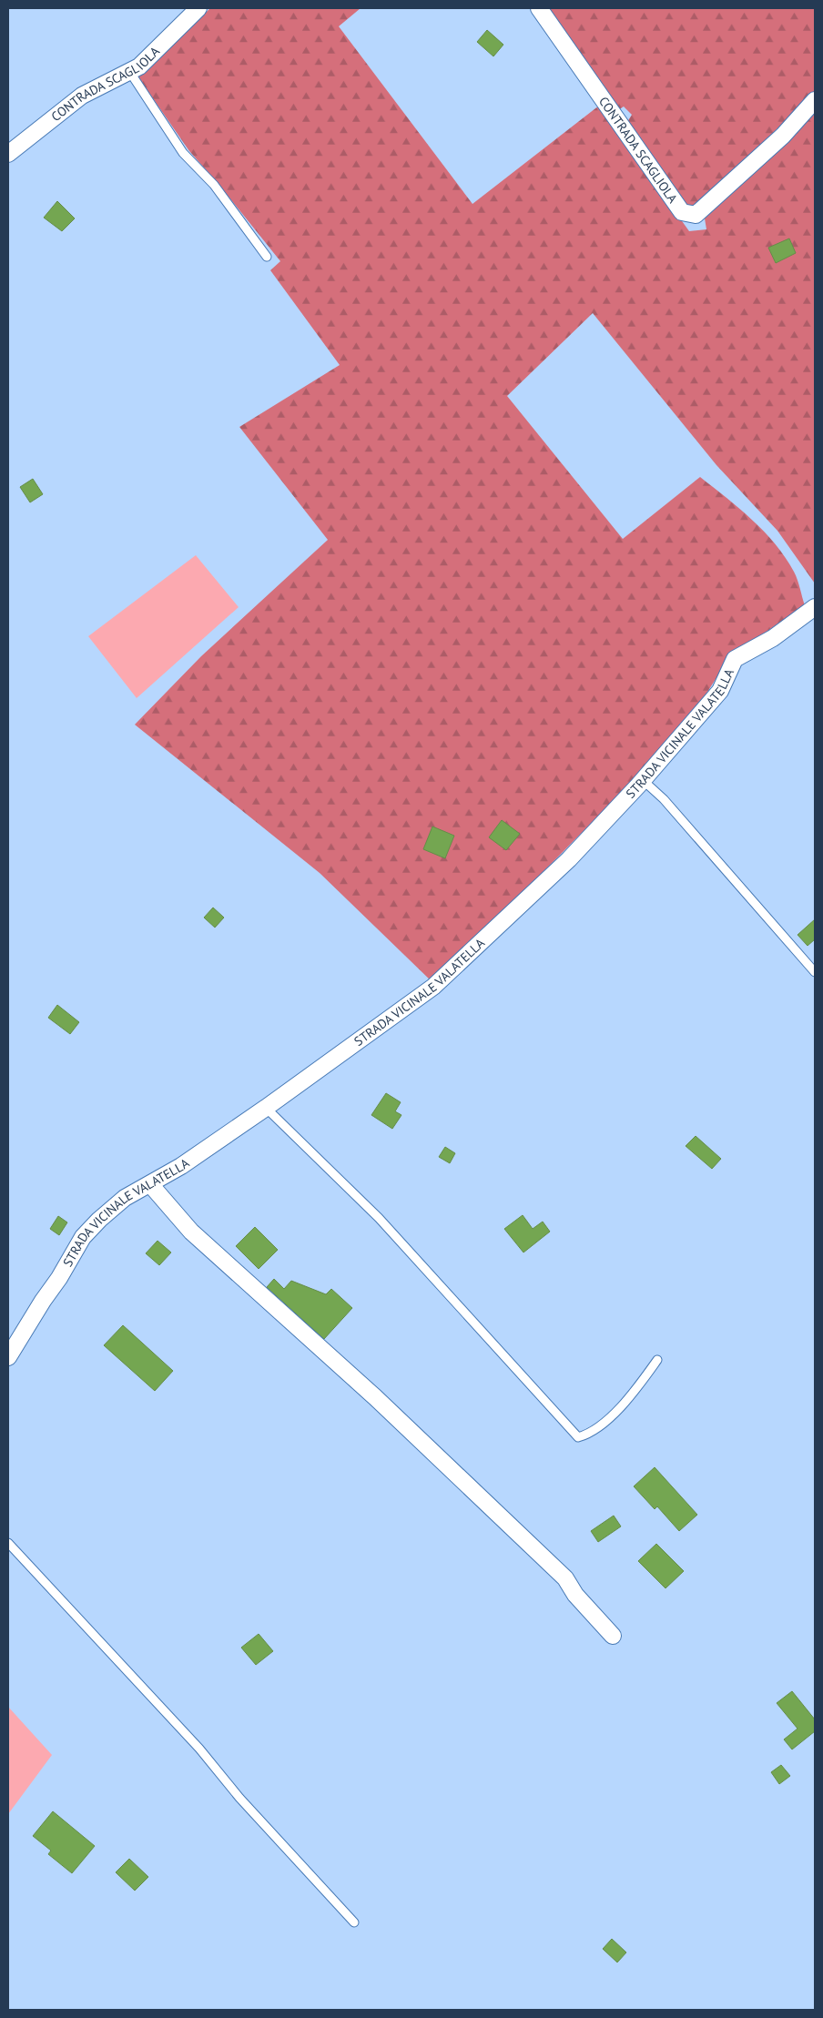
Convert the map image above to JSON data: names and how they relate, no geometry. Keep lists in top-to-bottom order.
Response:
{
  "streets": {
    "street": ["CONTRADA SCAGLIOLA", "STRADA VICINALE VALATELLA"]
  }
}
